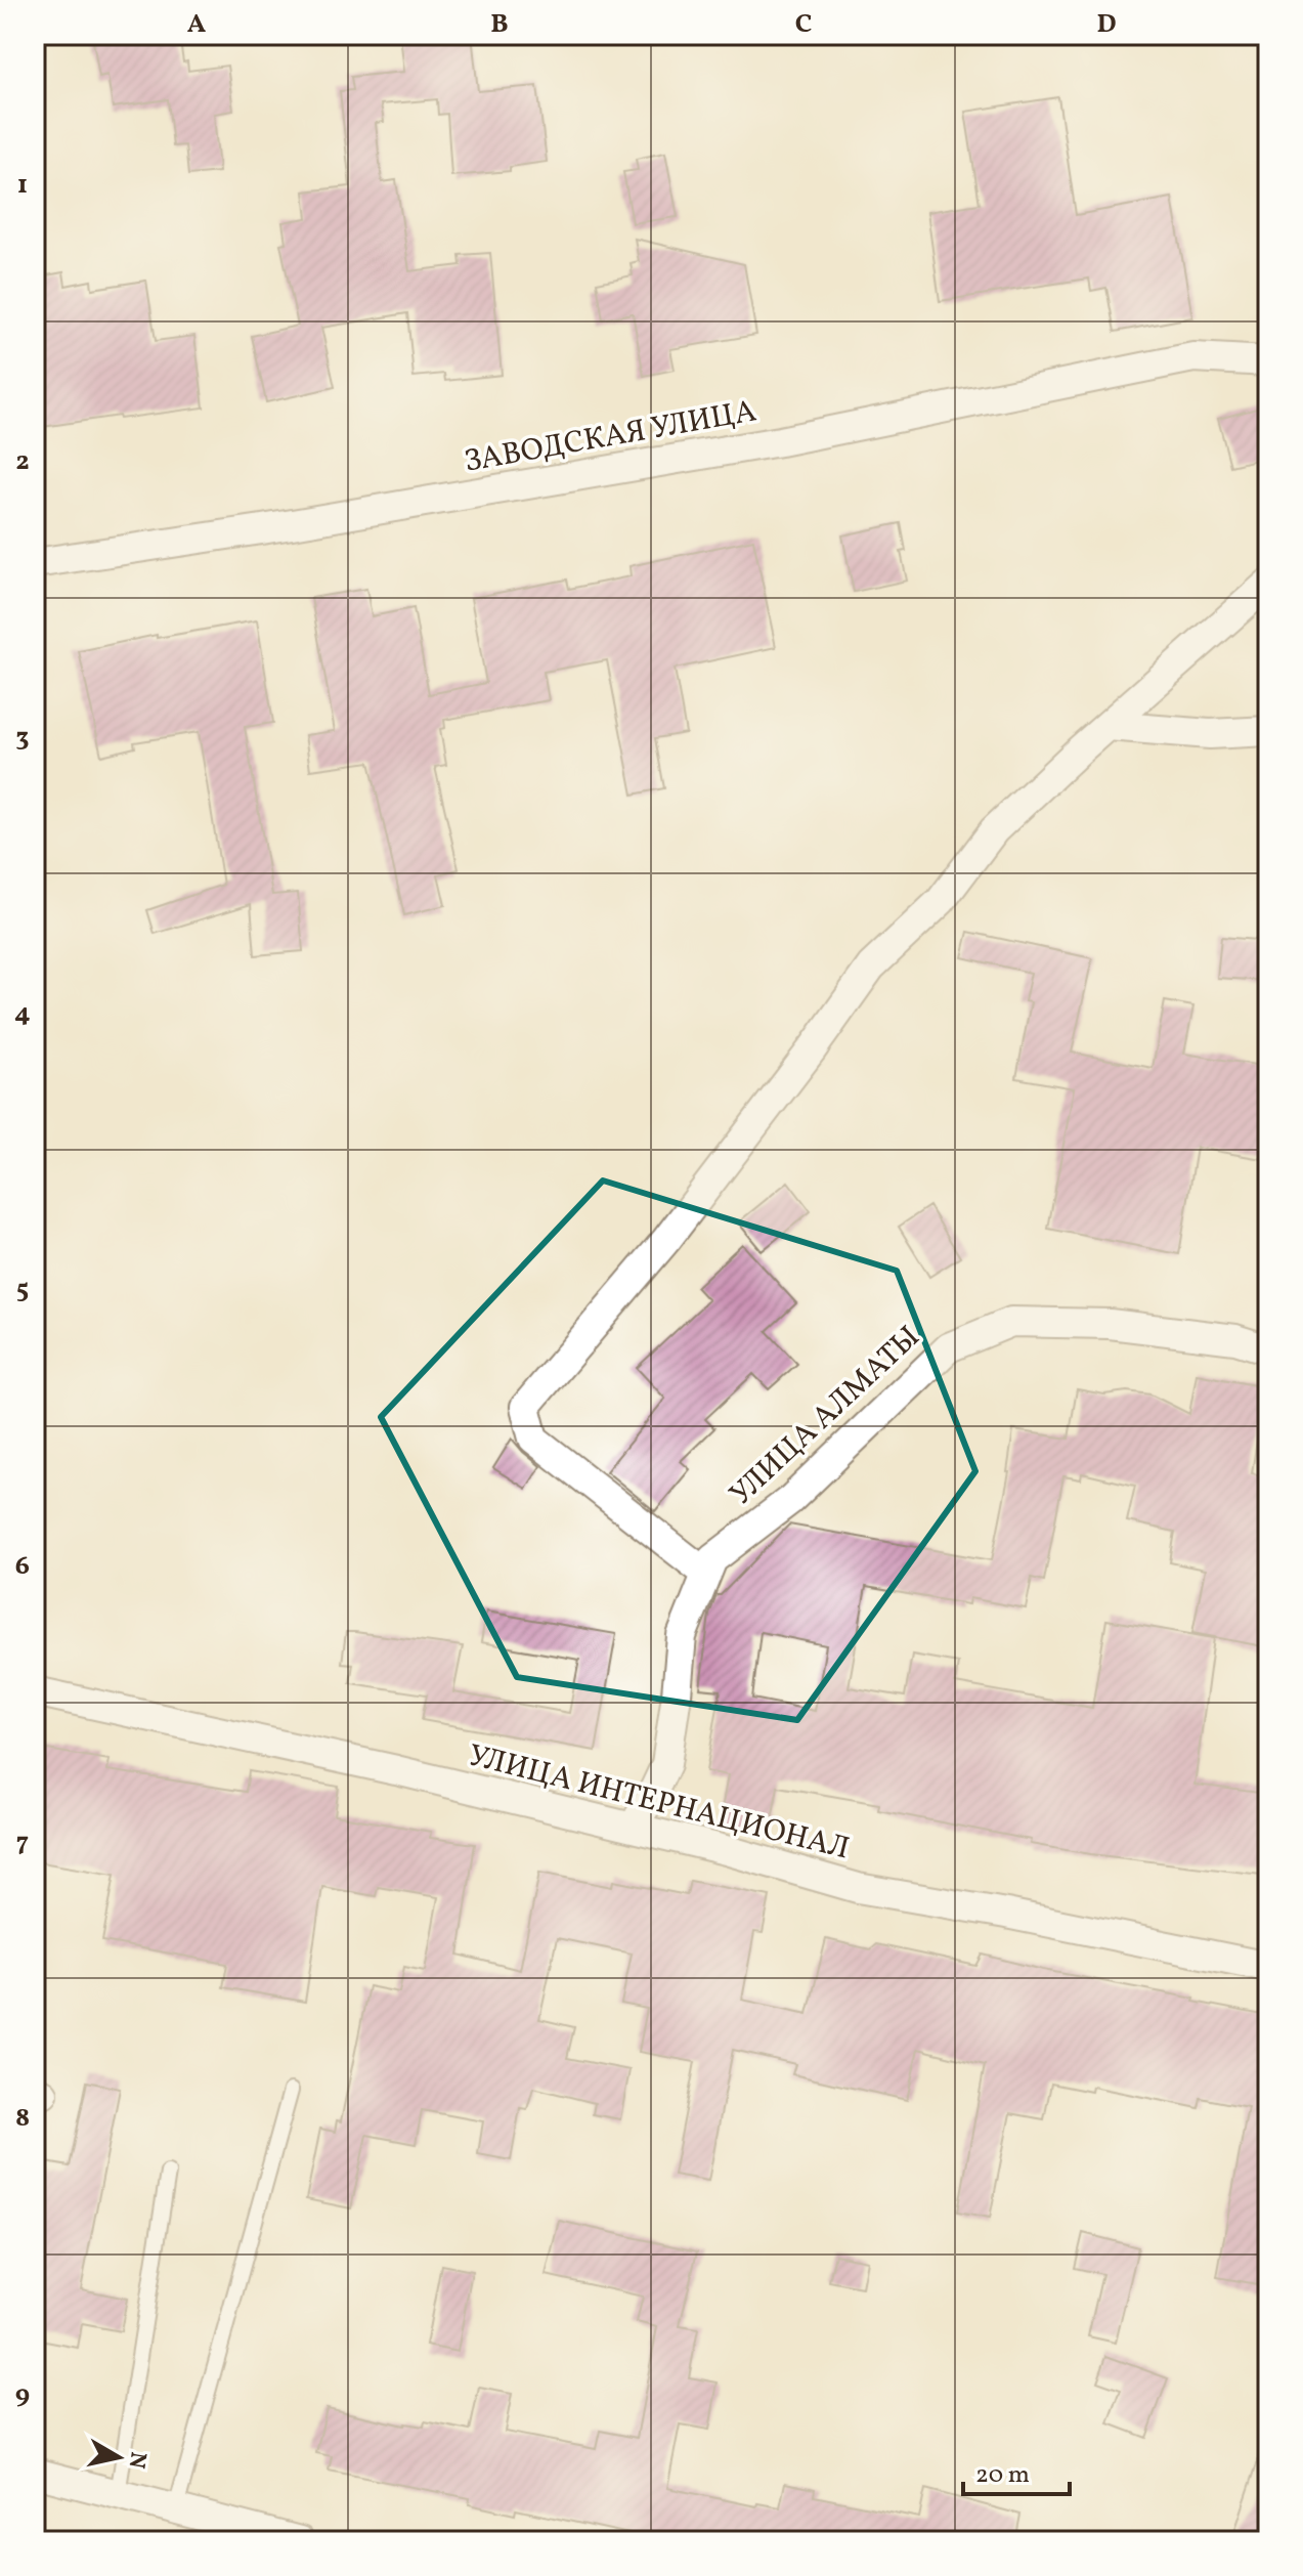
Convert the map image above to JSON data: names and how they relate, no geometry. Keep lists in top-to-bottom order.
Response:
{
  "streets": {
    "street": ["ЗАВОДСКАЯ УЛИЦА", "УЛИЦА АЛМАТЫ", "УЛИЦА ИНТЕРНАЦИОНАЛ"]
  },
  "crossings": [
    ["УЛИЦА АЛМАТЫ", "УЛИЦА ИНТЕРНАЦИОНАЛ"]
  ],
  "scale_bar": "20 m",
  "north": "right",
  "grid": {
    "columns": [
      "A",
      "B",
      "C",
      "D"
    ],
    "rows": [
      "1",
      "2",
      "3",
      "4",
      "5",
      "6",
      "7",
      "8",
      "9"
    ]
  }
}
